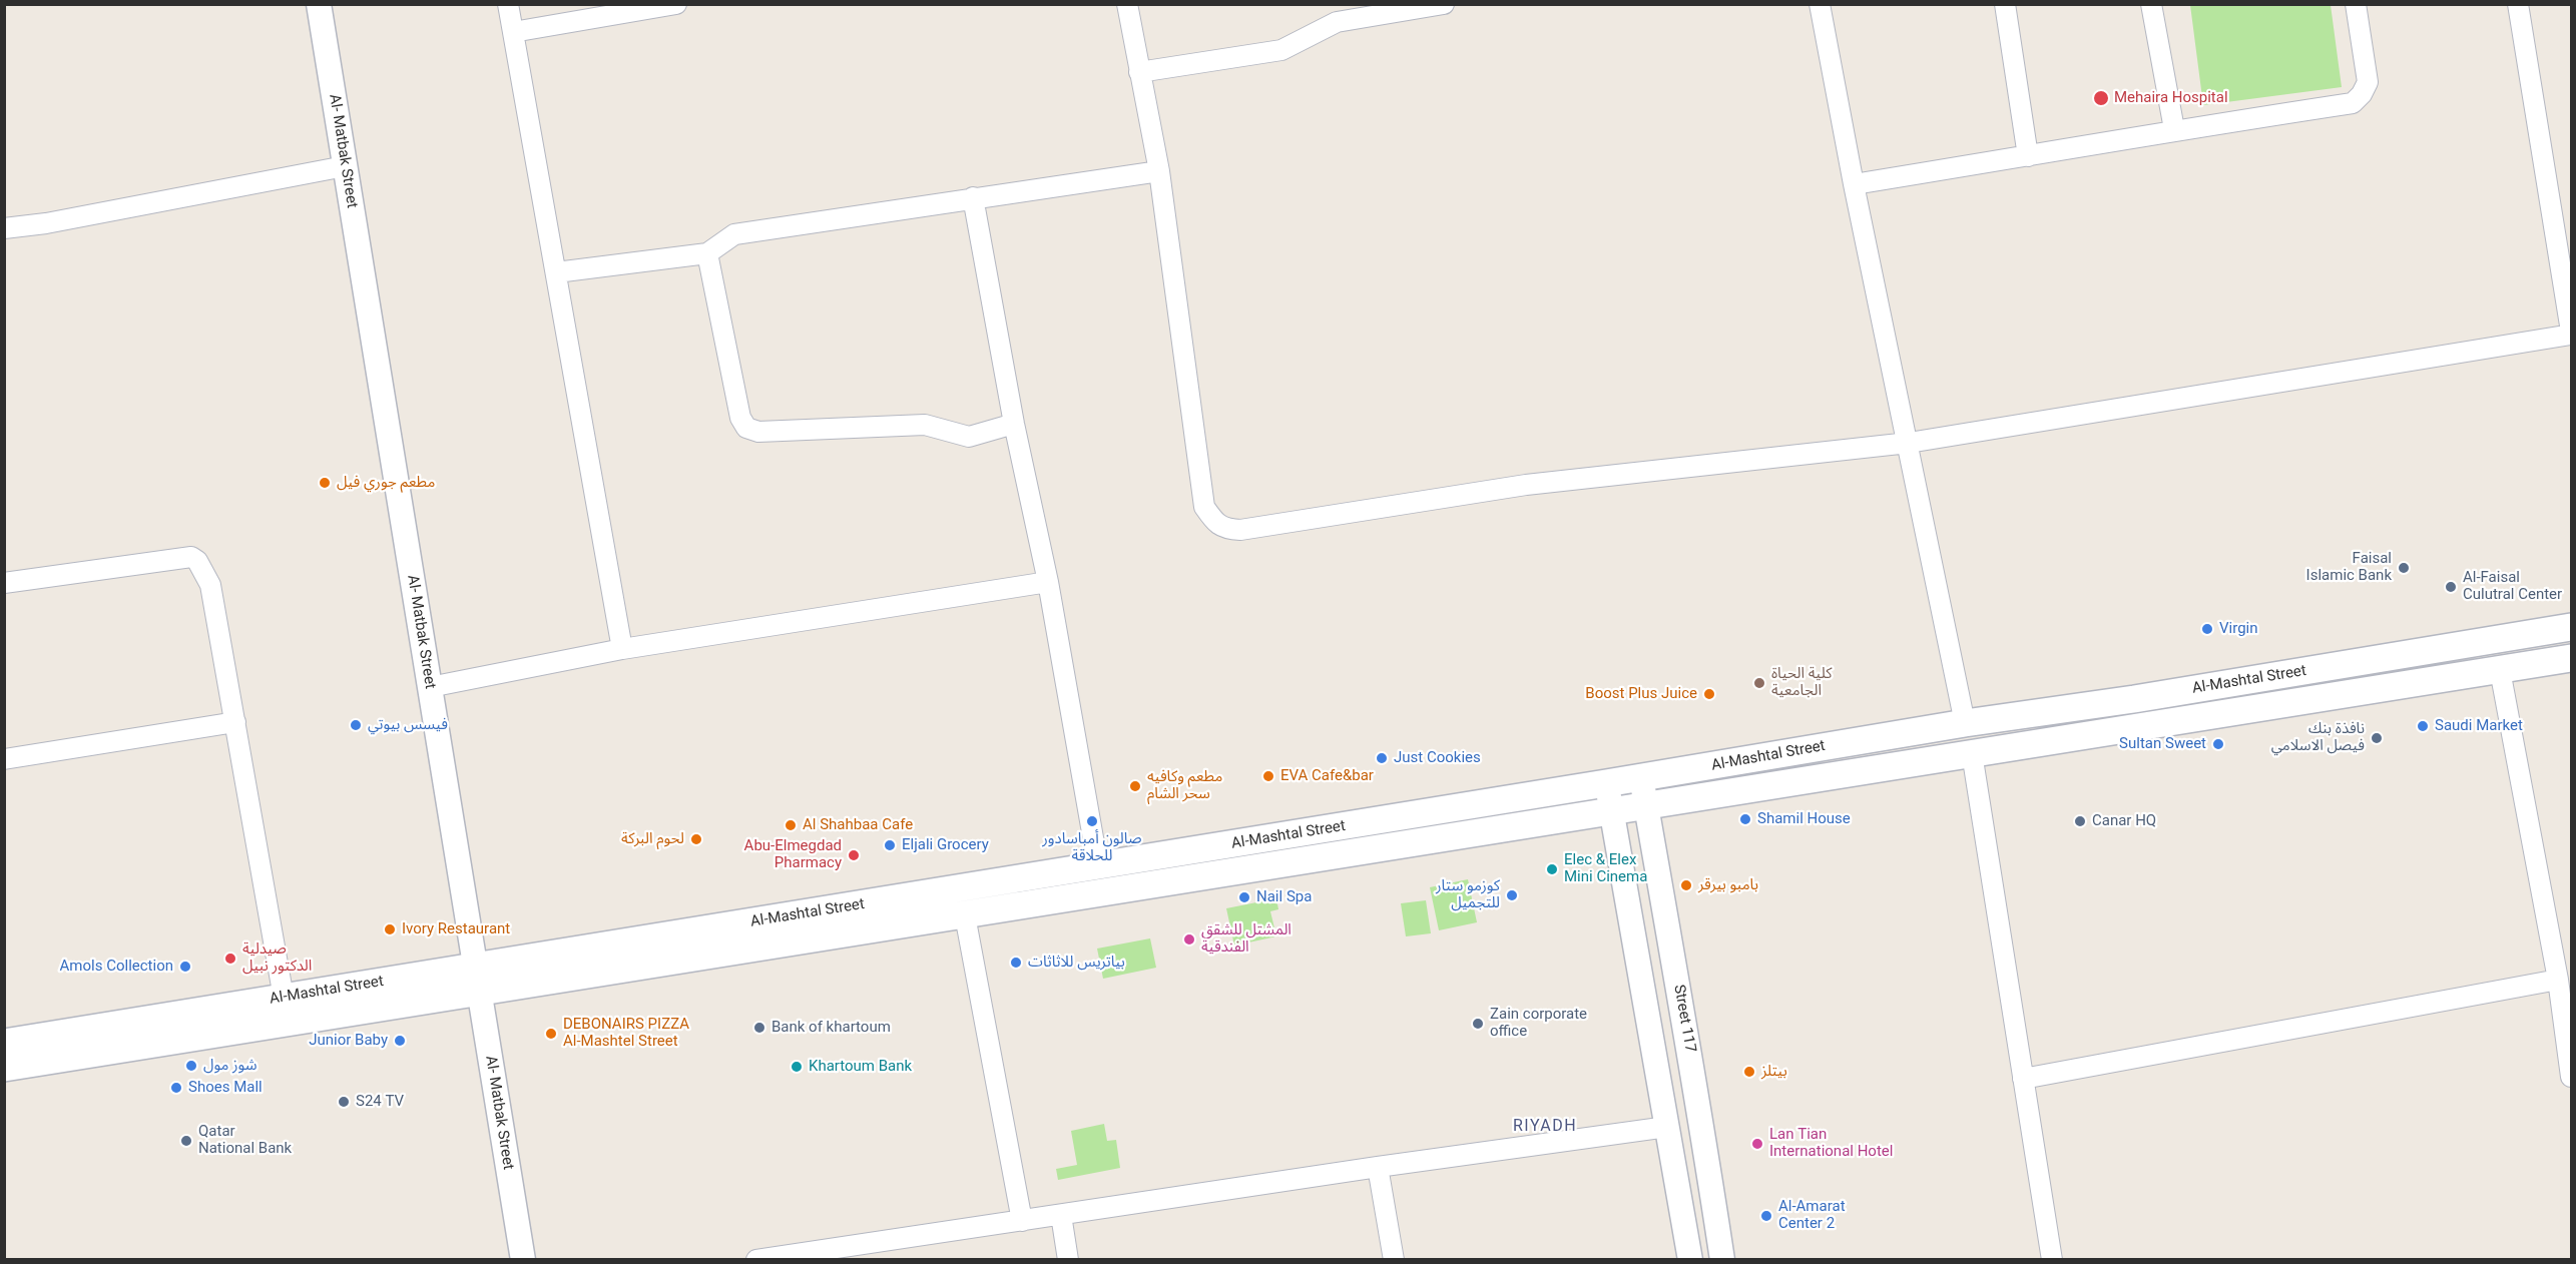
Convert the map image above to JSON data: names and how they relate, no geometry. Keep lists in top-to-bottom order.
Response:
{
  "streets": {
    "main road": ["Al-Mashtal Street"],
    "street": ["Al- Matbak Street", "Street 117"]
  },
  "crossings": [
    ["Al- Matbak Street", "Al-Mashtal Street"],
    ["Al-Mashtal Street", "Street 117"]
  ],
  "districts": ["RIYADH"],
  "places": [
    "Mehaira Hospital",
    "مطعم جوري فيل",
    "Faisal Islamic Bank",
    "Al-Faisal Culutral Center",
    "Virgin",
    "كلية الحياة الجامعية",
    "Boost Plus Juice",
    "فيسس بيوتي",
    "Saudi Market",
    "نافذة بنك فيصل الاسلامي",
    "Sultan Sweet",
    "Just Cookies",
    "EVA Cafe&bar",
    "مطعم وكافيه سحر الشام",
    "Shamil House",
    "صالون أمباسادور للحلاقة",
    "Canar HQ",
    "Al Shahbaa Cafe",
    "لحوم البركة",
    "Eljali Grocery",
    "Abu-Elmegdad Pharmacy",
    "Elec & Elex Mini Cinema",
    "بامبو بيرقر",
    "كوزمو ستار للتجميل",
    "Nail Spa",
    "Ivory Restaurant",
    "المشتل للشقق الفندقية",
    "صيدلية الدكتور نبيل",
    "بياتريس للاثاثات",
    "Amols Collection",
    "Zain corporate office",
    "Bank of khartoum",
    "DEBONAIRS PIZZA Al-Mashtel Street",
    "Junior Baby",
    "شوز مول",
    "Khartoum Bank",
    "بيتلز",
    "Shoes Mall",
    "S24 TV",
    "Qatar National Bank",
    "Lan Tian International Hotel",
    "Al-Amarat Center 2"
  ]
}
